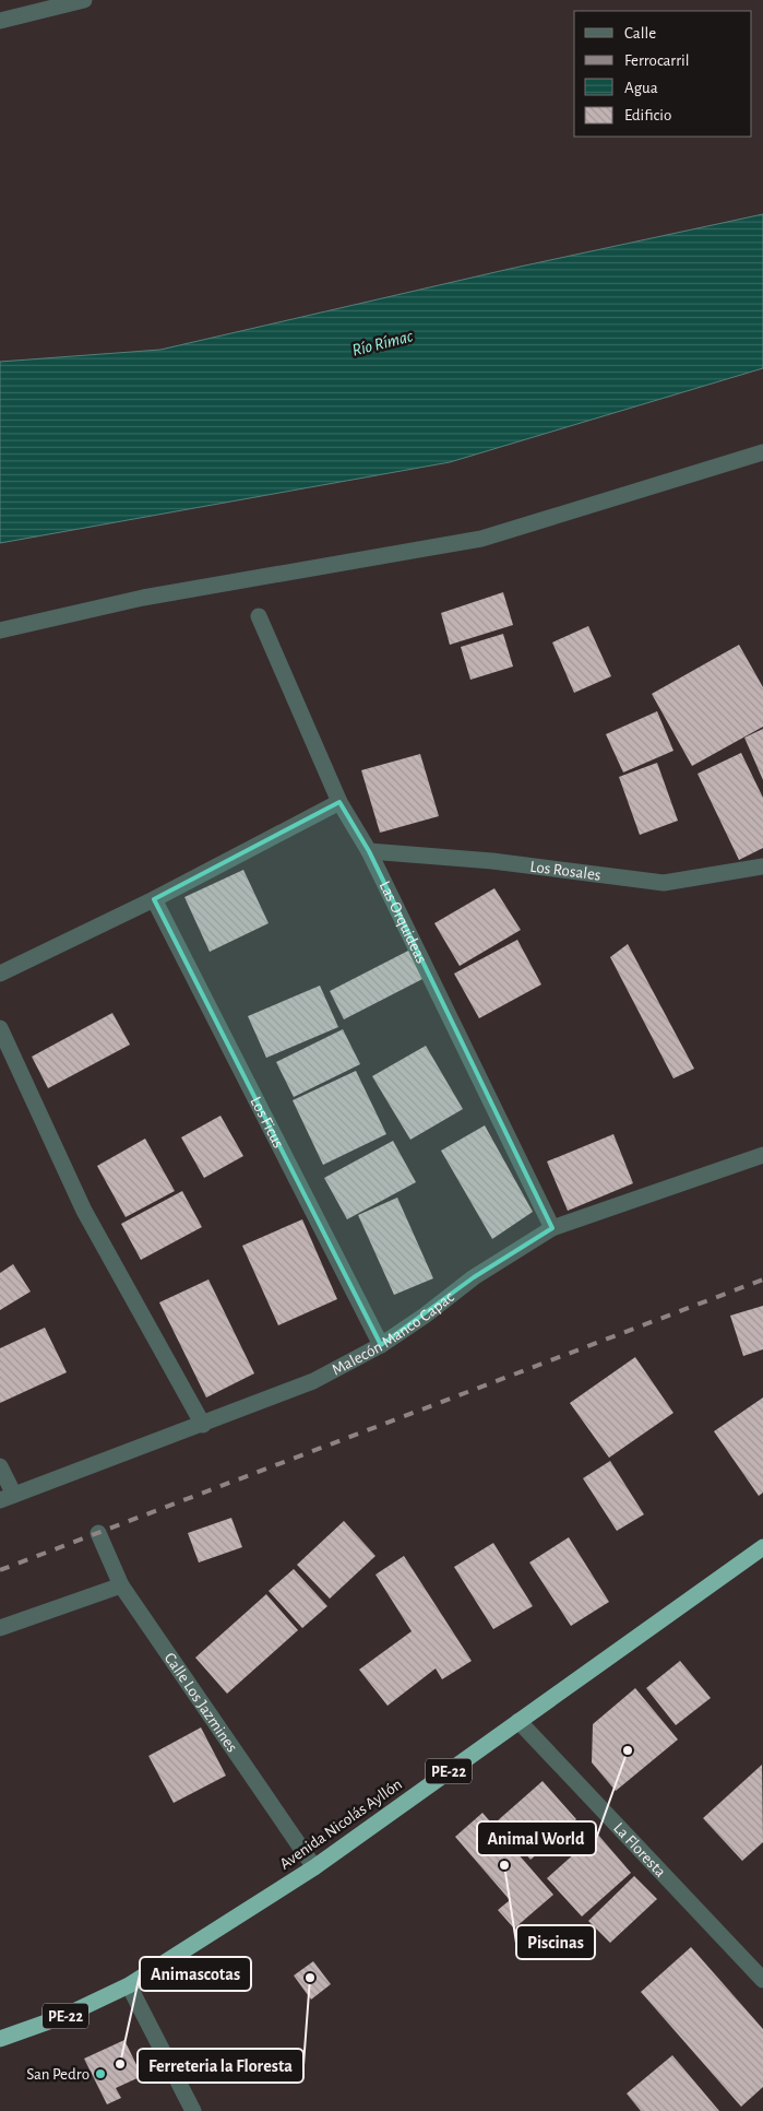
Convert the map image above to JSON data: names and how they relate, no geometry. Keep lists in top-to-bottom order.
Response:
{
  "streets": {
    "highway": ["PE-22", "Avenida Nicolás Ayllón"],
    "street": [
      "Los Rosales",
      "Las Orquideas",
      "Los Ficus",
      "Malecón Manco Capac",
      "Calle Los Jazmines",
      "La Floresta"
    ]
  },
  "crossings": [
    ["Los Rosales", "Las Orquideas"],
    ["Las Orquideas", "Malecón Manco Capac"],
    ["Los Ficus", "Malecón Manco Capac"],
    ["Calle Los Jazmines", "Avenida Nicolás Ayllón"],
    ["Avenida Nicolás Ayllón", "La Floresta"]
  ],
  "water": ["Río Rímac"],
  "places": [
    "Animal World",
    "Piscinas",
    "Ferreteria la Floresta",
    "Animascotas",
    "San Pedro"
  ],
  "legend": [
    "Calle",
    "Ferrocarril",
    "Agua",
    "Edificio"
  ]
}
